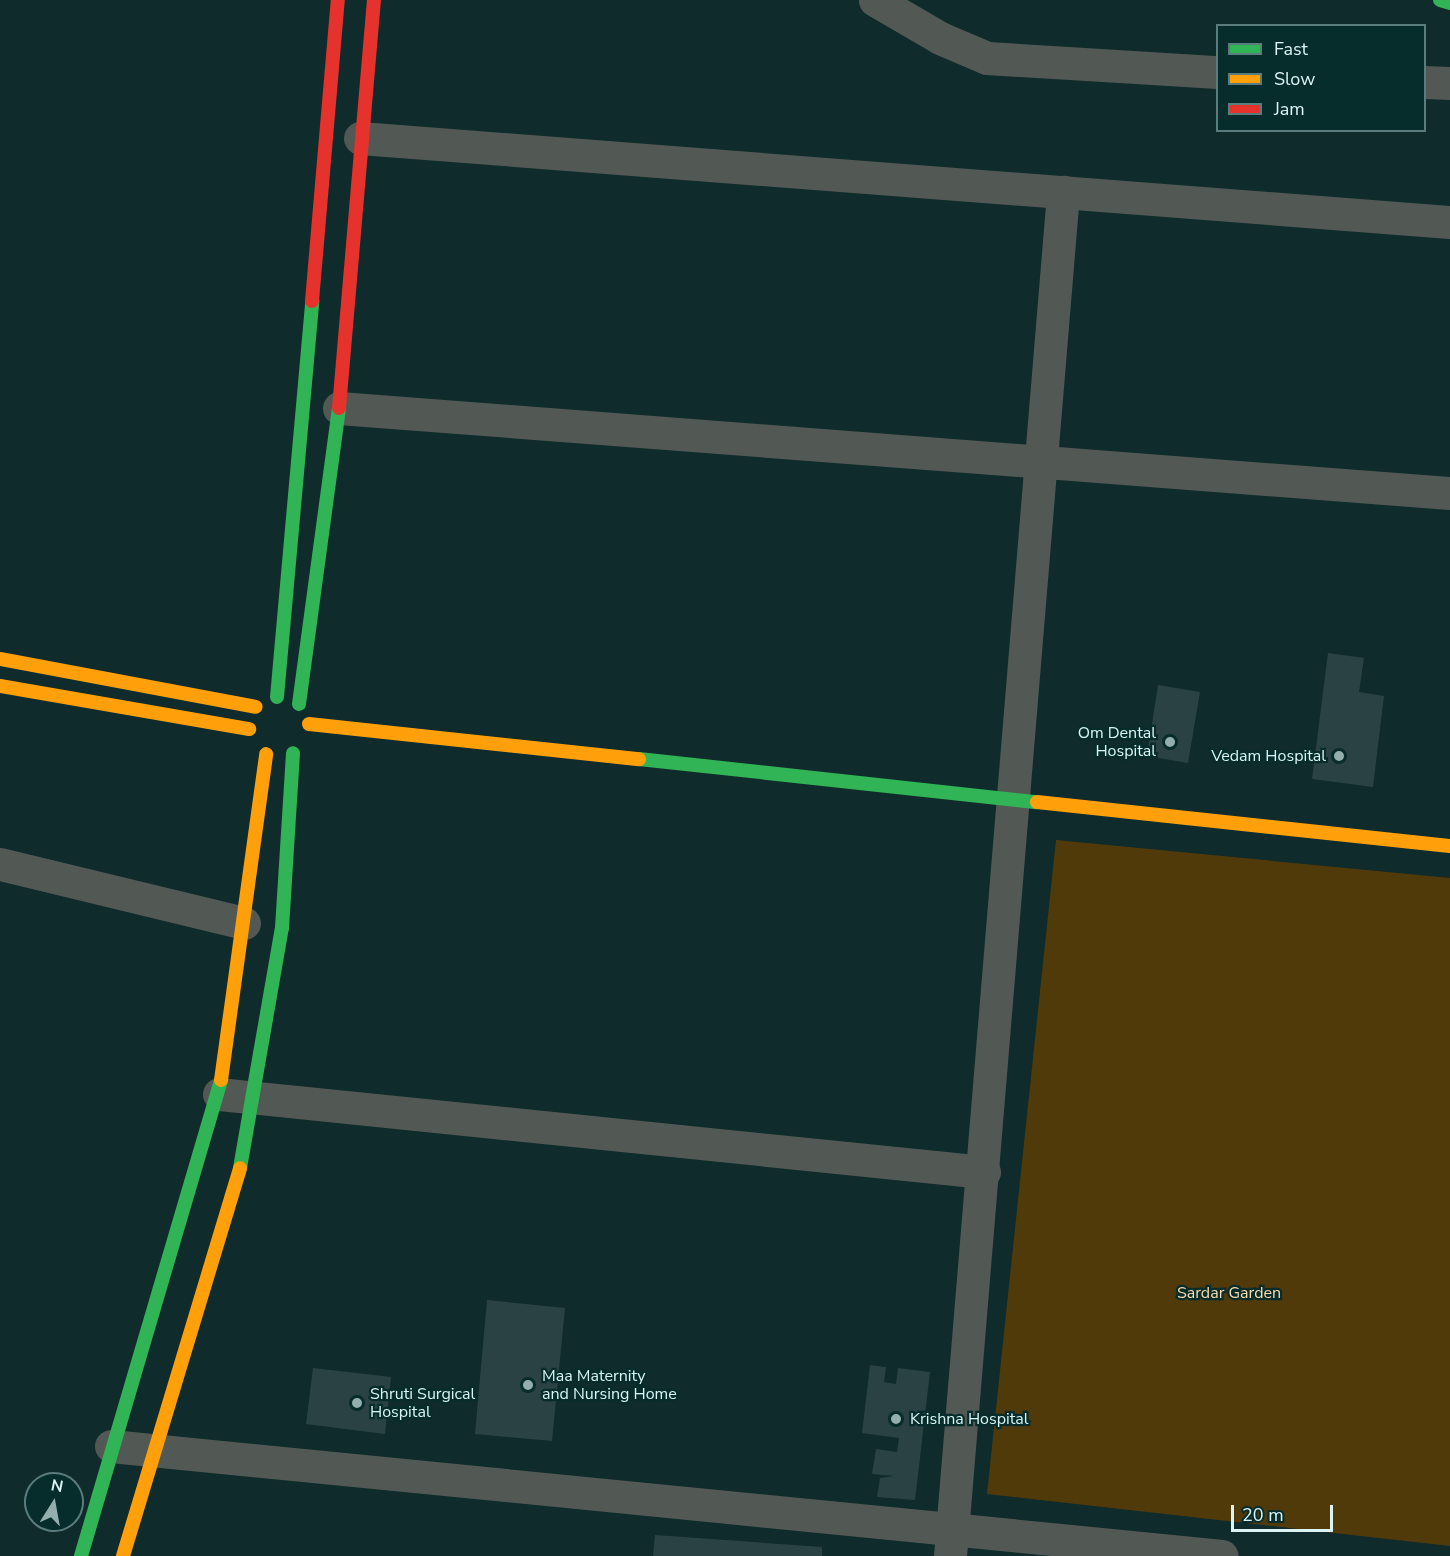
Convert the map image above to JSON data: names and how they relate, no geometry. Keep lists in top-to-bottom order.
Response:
{
  "parks": ["Sardar Garden"],
  "places": [
    "Om Dental Hospital",
    "Vedam Hospital",
    "Maa Maternity and Nursing Home",
    "Shruti Surgical Hospital",
    "Krishna Hospital"
  ],
  "legend": ["Fast", "Slow", "Jam"],
  "scale_bar": "20 m",
  "north": "top"
}
